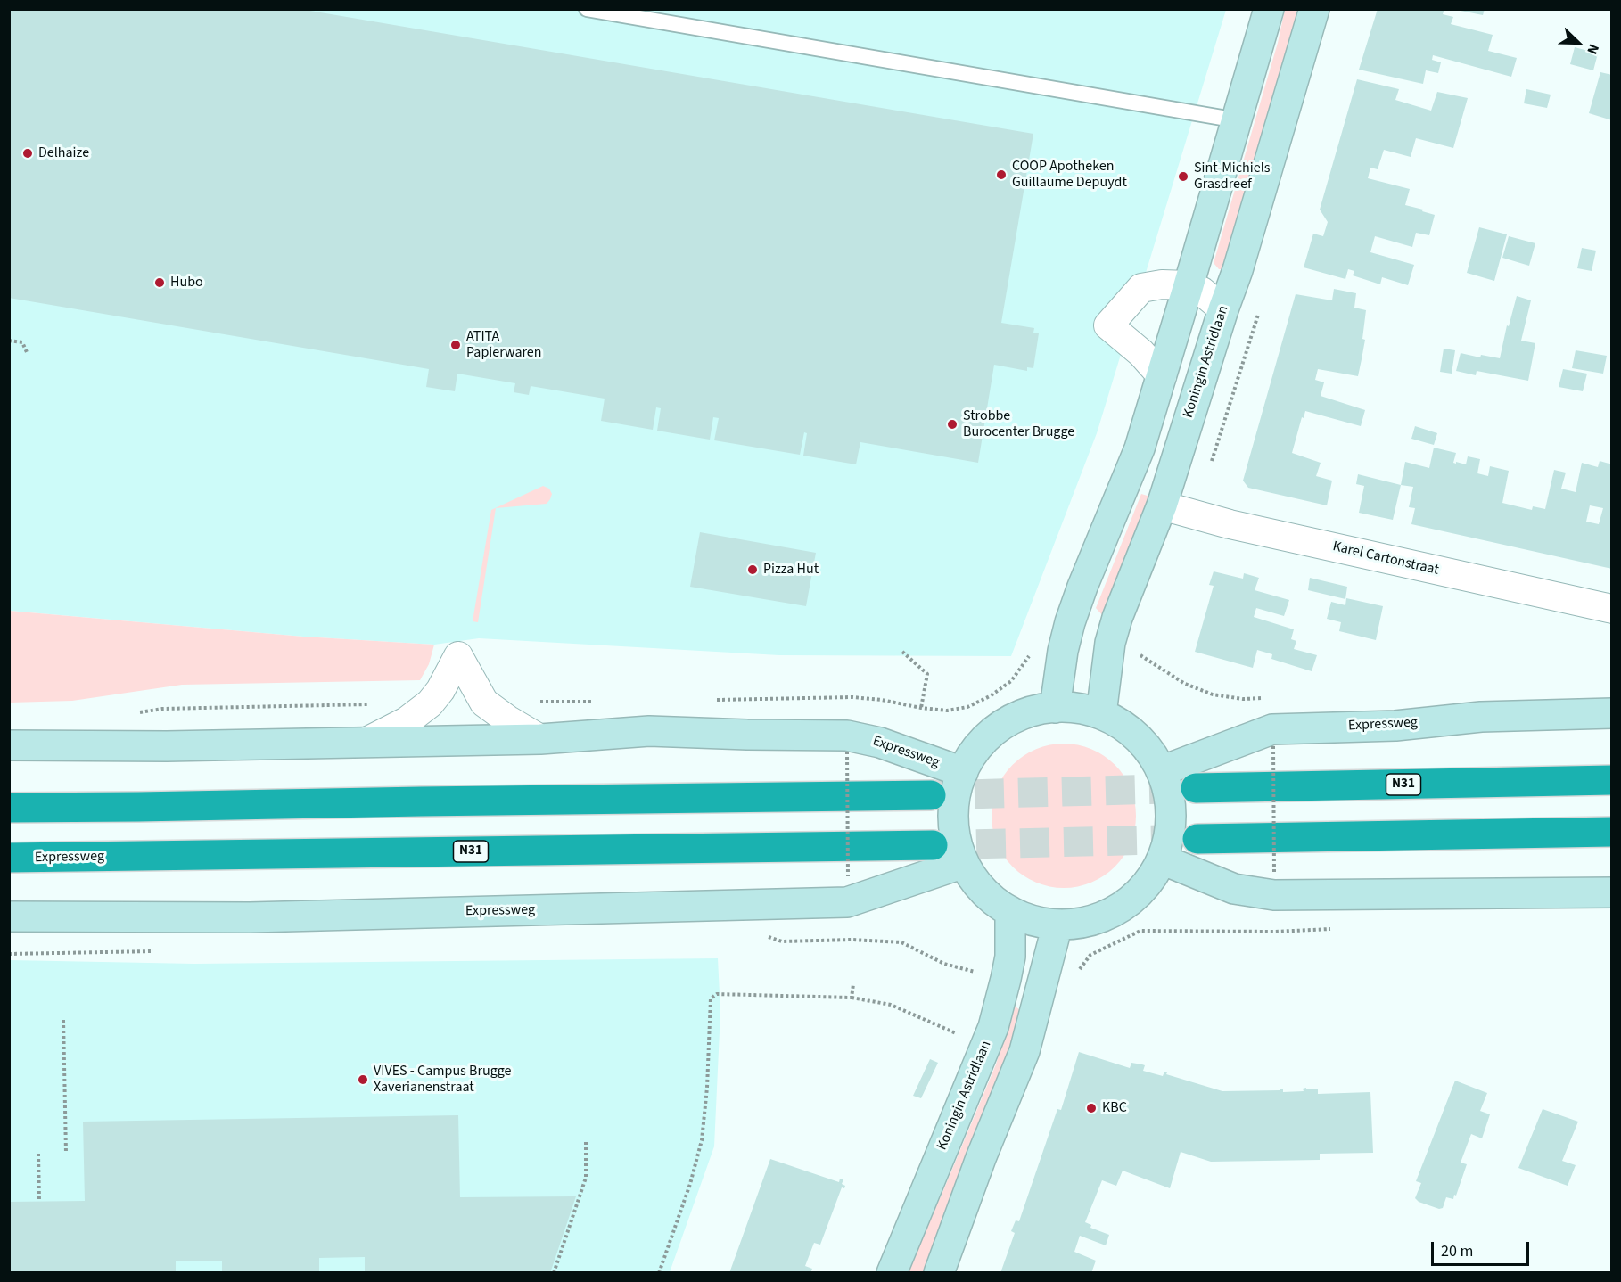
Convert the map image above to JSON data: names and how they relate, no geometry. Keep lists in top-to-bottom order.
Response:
{
  "streets": {
    "highway": ["Expressweg", "N31"],
    "street": ["Koningin Astridlaan", "Karel Cartonstraat"]
  },
  "crossings": [
    ["Koningin Astridlaan", "Karel Cartonstraat"]
  ],
  "places": [
    "Delhaize",
    "COOP Apotheken Guillaume Depuydt",
    "Sint-Michiels Grasdreef",
    "Hubo",
    "ATITA Papierwaren",
    "Strobbe Burocenter Brugge",
    "Pizza Hut",
    "VIVES - Campus Brugge Xaverianenstraat",
    "KBC"
  ],
  "scale_bar": "20 m",
  "north": "bottom right"
}
